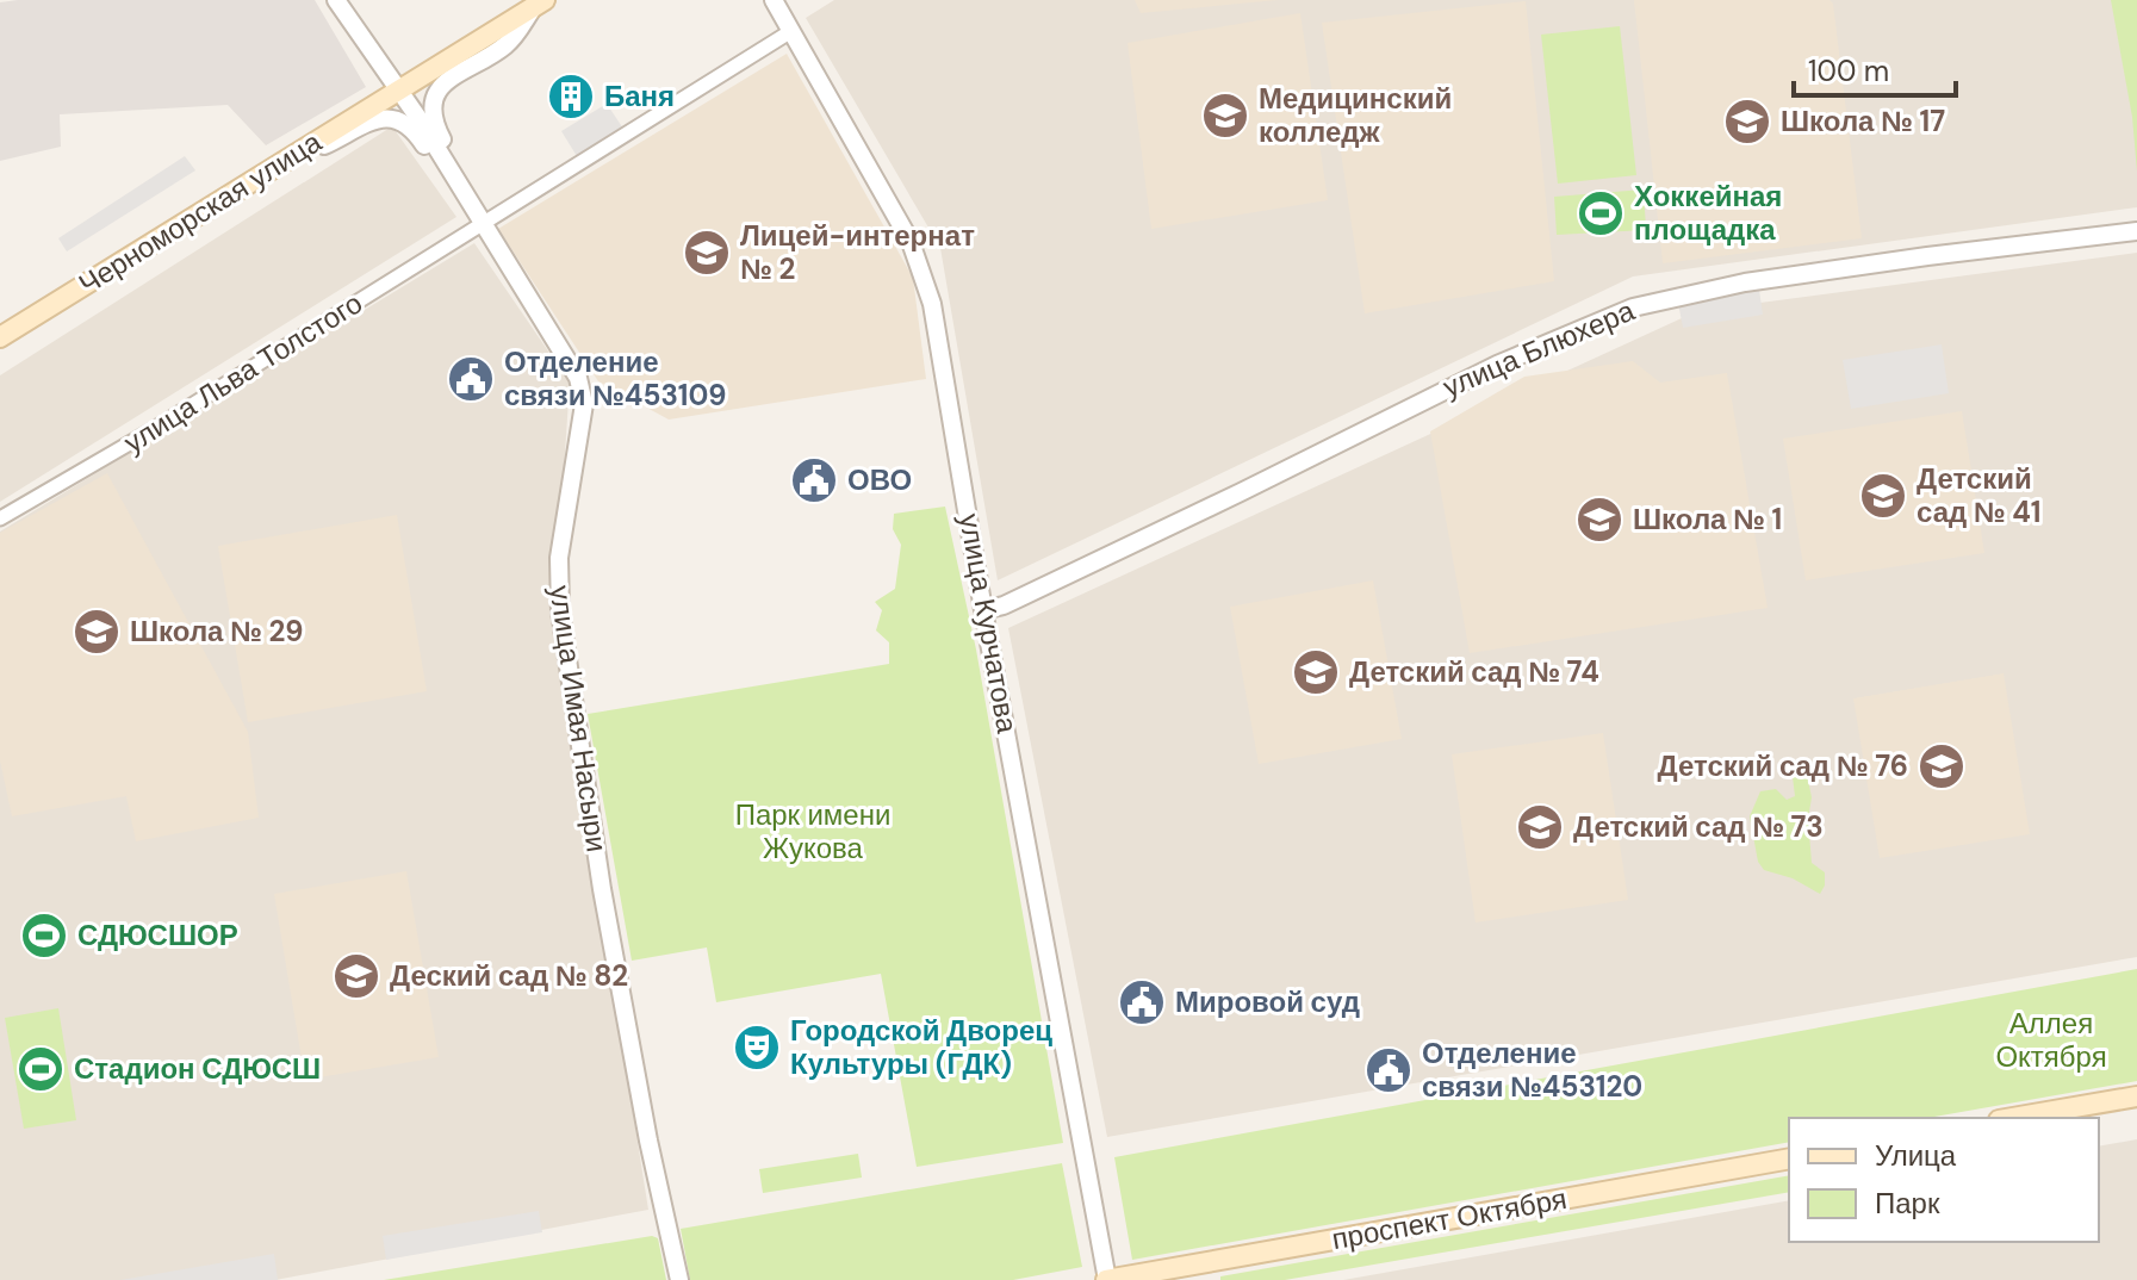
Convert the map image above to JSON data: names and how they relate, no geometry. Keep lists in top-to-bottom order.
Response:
{
  "streets": {
    "main road": ["Черноморская улица", "проспект Октября"],
    "street": [
      "улица Блюхера",
      "улица Льва Толстого",
      "улица Курчатова",
      "улица Имая Насыри"
    ]
  },
  "crossings": [
    ["Черноморская улица", "улица Имая Насыри"],
    ["улица Блюхера", "улица Курчатова"],
    ["улица Льва Толстого", "улица Курчатова"],
    ["улица Льва Толстого", "улица Имая Насыри"],
    ["улица Курчатова", "проспект Октября"]
  ],
  "parks": ["Парк имени Жукова", "Аллея Октября"],
  "places": {
    "building": ["Баня"],
    "school or university": [
      "Медицинский колледж",
      "Школа № 17",
      "Лицей-интернат № 2",
      "Детский сад № 41",
      "Школа № 1",
      "Школа № 29",
      "Детский сад № 74",
      "Детский сад № 76",
      "Детский сад № 73",
      "Деский сад № 82"
    ],
    "sports": ["Хоккейная площадка", "СДЮСШОР", "Стадион СДЮСШ"],
    "public building": [
      "Отделение связи №453109",
      "ОВО",
      "Мировой суд",
      "Отделение связи №453120"
    ],
    "theatre": ["Городской Дворец Культуры (ГДК)"]
  },
  "legend": ["Улица", "Парк"],
  "scale_bar": "100 m"
}
